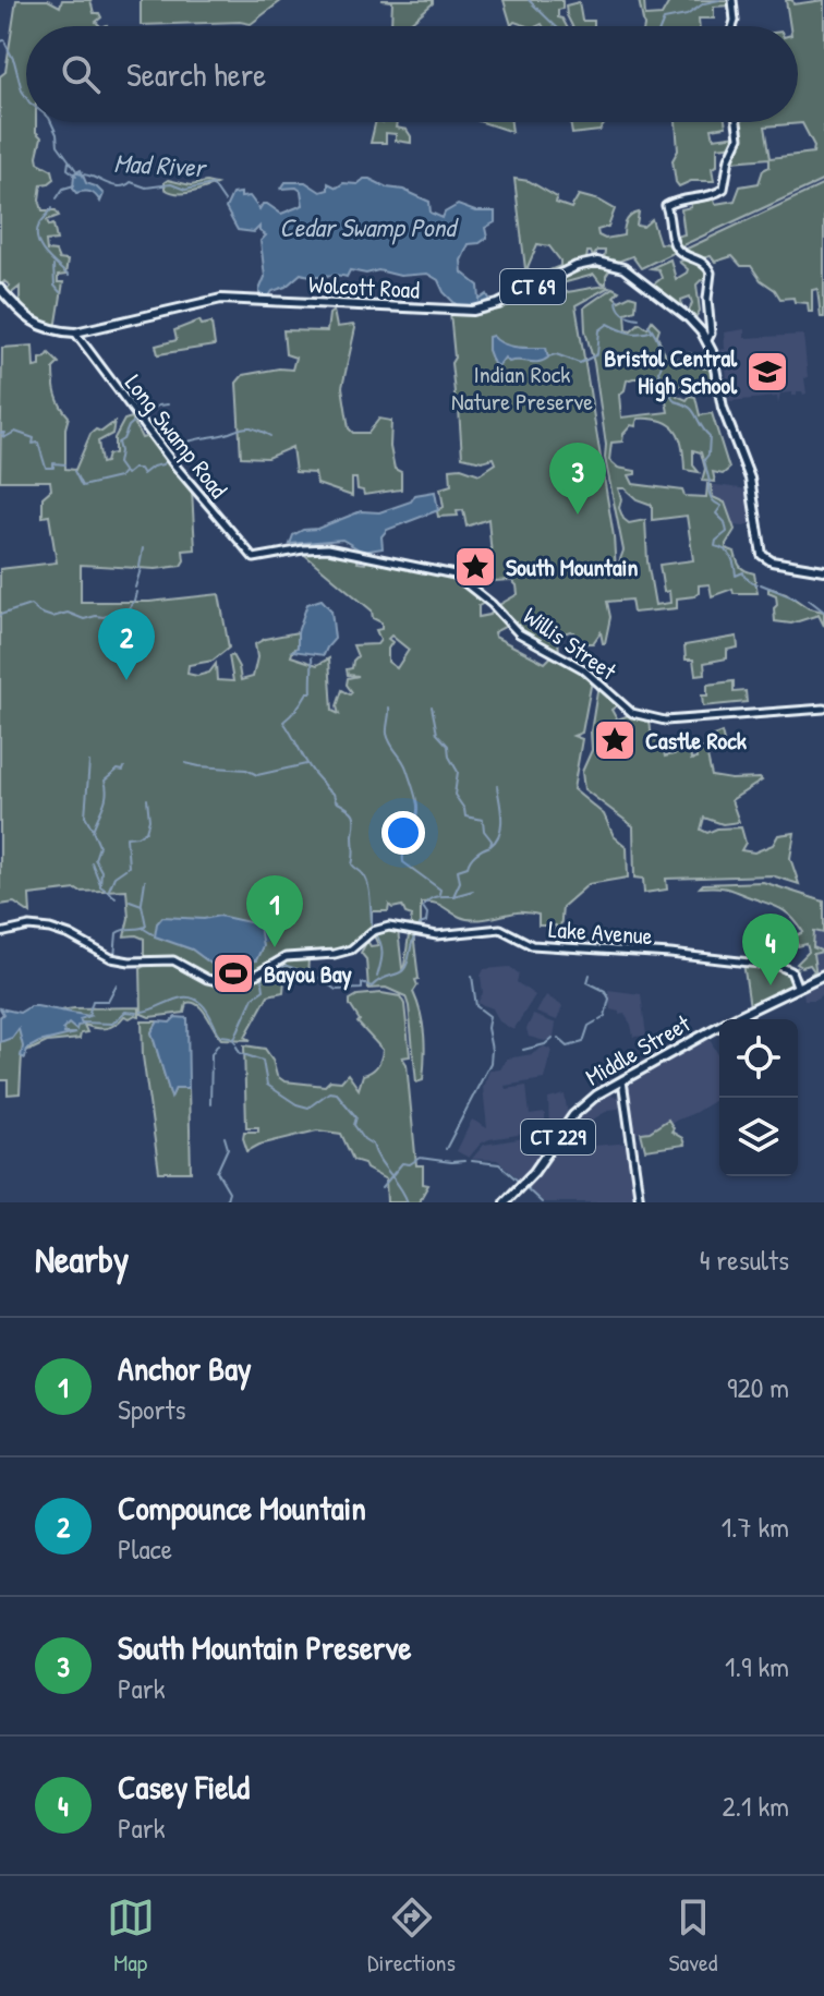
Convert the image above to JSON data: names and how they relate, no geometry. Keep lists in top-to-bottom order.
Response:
{
  "streets": {
    "main road": [
      "Wolcott Road",
      "CT 69",
      "Long Swamp Road",
      "Willis Street",
      "Lake Avenue",
      "Middle Street",
      "CT 229"
    ]
  },
  "crossings": [
    ["Wolcott Road", "CT 69"],
    ["Wolcott Road", "Long Swamp Road"],
    ["Long Swamp Road", "Willis Street"],
    ["Lake Avenue", "Middle Street"]
  ],
  "water": ["Mad River", "Cedar Swamp Pond"],
  "parks": ["Indian Rock Nature Preserve"],
  "places": {
    "school or university": ["Bristol Central High School"],
    "place": ["South Mountain", "Castle Rock"],
    "sports": ["Bayou Bay"]
  },
  "page": {
    "search": "Search here",
    "pins": [
      "3",
      "2",
      "1",
      "4"
    ],
    "heading": ["Nearby", "4 results"],
    "list": [
      {
        "mark": "1",
        "name": "Anchor Bay",
        "note": "Sports",
        "value": "920 m"
      },
      {
        "mark": "2",
        "name": "Compounce Mountain",
        "note": "Place",
        "value": "1.7 km"
      },
      {
        "mark": "3",
        "name": "South Mountain Preserve",
        "note": "Park",
        "value": "1.9 km"
      },
      {
        "mark": "4",
        "name": "Casey Field",
        "note": "Park",
        "value": "2.1 km"
      }
    ],
    "nav": ["Map", "Directions", "Saved"]
  }
}
